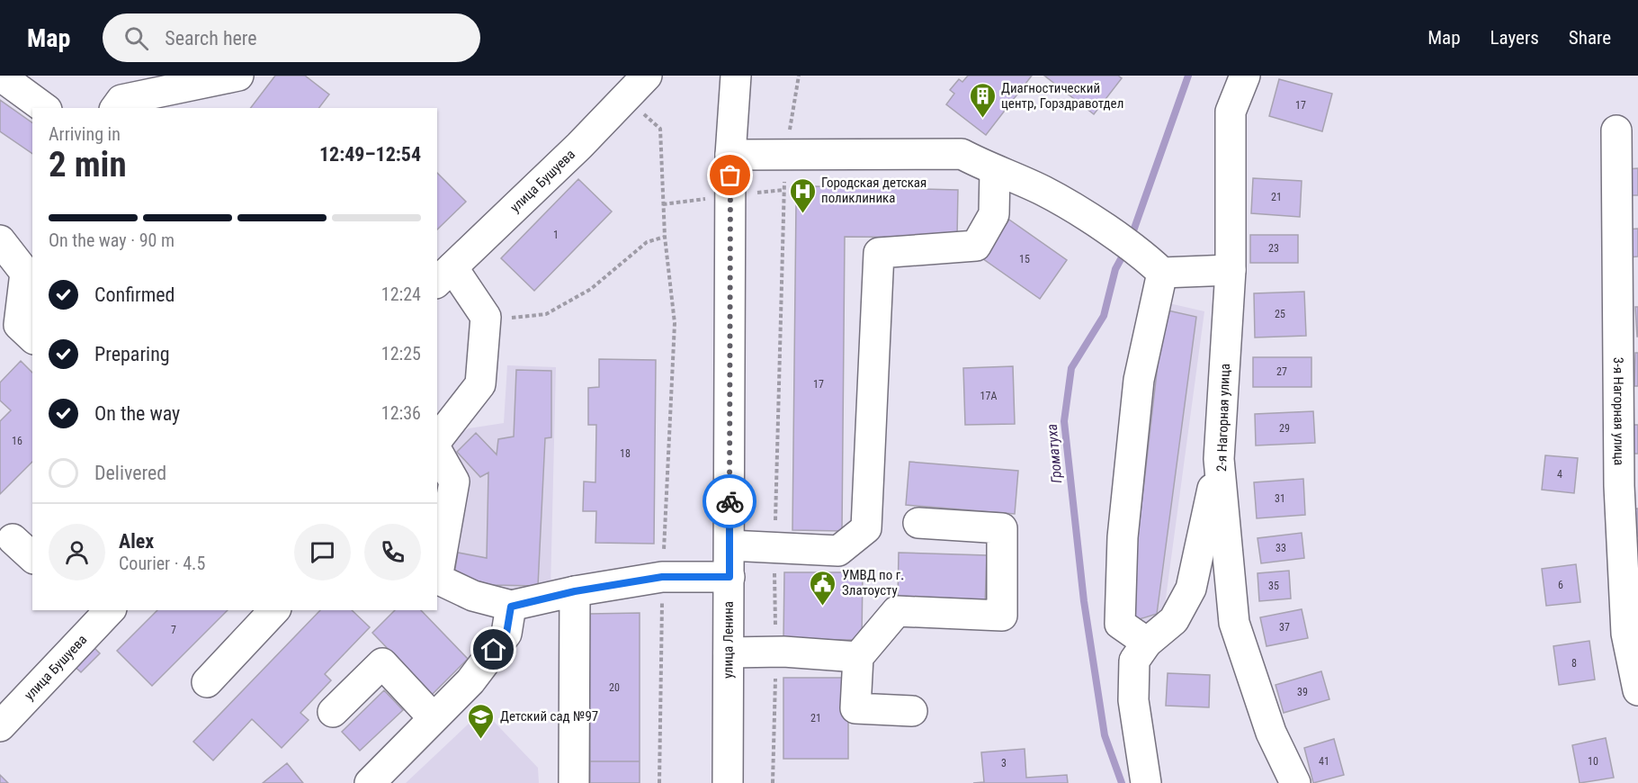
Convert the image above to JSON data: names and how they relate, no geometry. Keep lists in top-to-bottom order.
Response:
{
  "streets": {
    "street": [
      "улица Бушуева",
      "3-я Нагорная улица",
      "2-я Нагорная улица",
      "улица Ленина"
    ]
  },
  "water": ["Громатуха"],
  "places": {
    "building": ["Диагностический центр, Горздравотдел"],
    "hospital": ["Городская детская поликлиника"],
    "public building": ["УМВД по г. Златоусту"],
    "school or university": ["Детский сад №97"]
  },
  "house_numbers": [
    "17",
    "21",
    "1",
    "23",
    "15",
    "25",
    "27",
    "17",
    "17А",
    "29",
    "16",
    "18",
    "4",
    "31",
    "33",
    "6",
    "35",
    "37",
    "7",
    "8",
    "20",
    "39",
    "21",
    "41",
    "10",
    "3"
  ],
  "page": {
    "header": "Map",
    "search": "Search here",
    "nav": ["Map", "Layers", "Share"],
    "heading": ["2 min", "Arriving in", "12:49–12:54"],
    "panel": ["Alex", "Courier · 4.5"],
    "bar": "On the way · 90 m",
    "list": [
      ["Confirmed", "12:24"],
      ["Preparing", "12:25"],
      ["On the way", "12:36"],
      "Delivered"
    ]
  }
}
